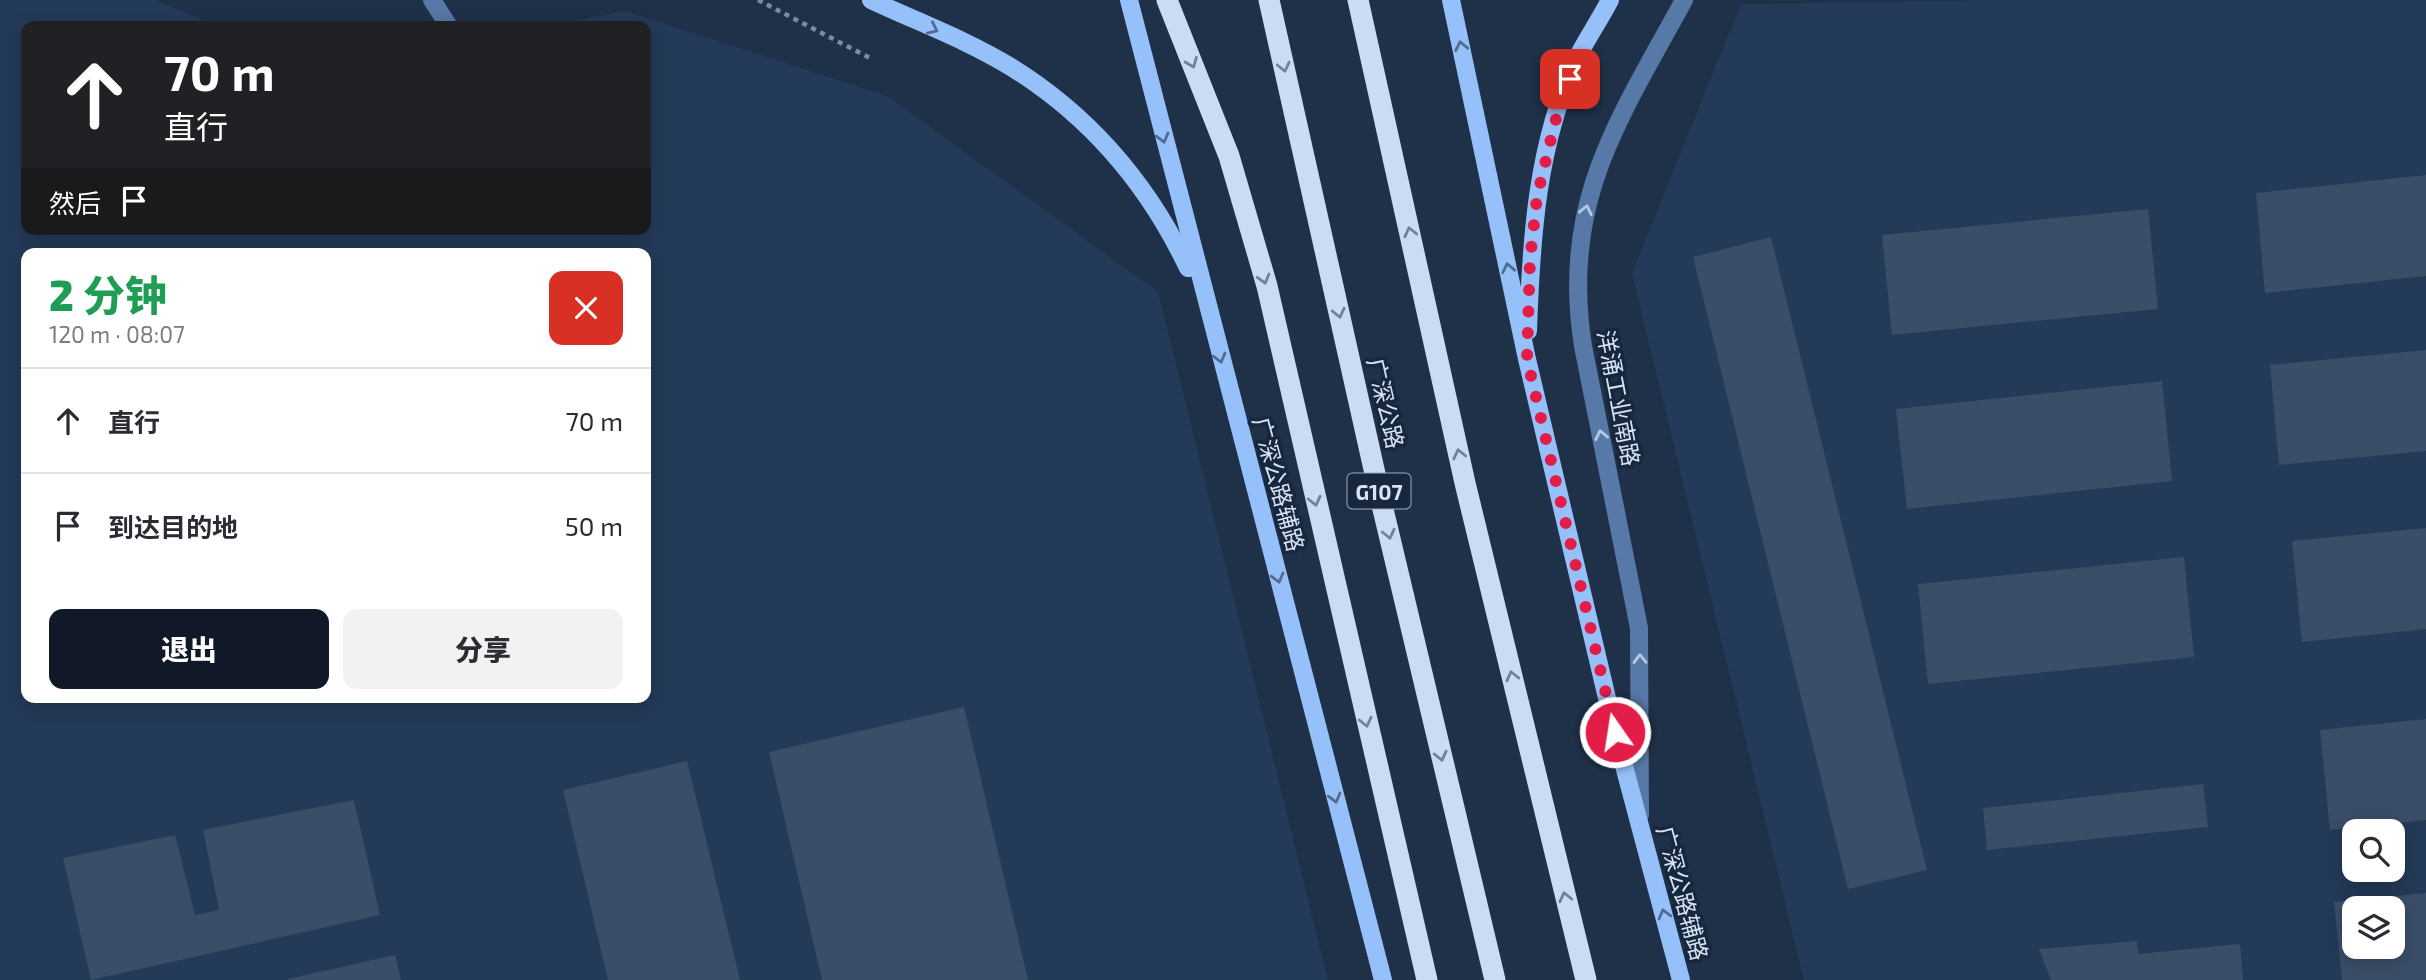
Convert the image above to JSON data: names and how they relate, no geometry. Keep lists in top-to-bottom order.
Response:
{
  "streets": {
    "highway": ["广深公路", "G107"],
    "main road": ["广深公路辅路"],
    "street": ["洋涌工业南路"]
  },
  "crossings": [
    ["洋涌工业南路", "广深公路辅路"]
  ],
  "one_way": ["洋涌工业南路"],
  "page": {
    "turn": ["70 m", "直行"],
    "then": "然后",
    "heading": ["2 分钟", "120 m · 08:07"],
    "list": [
      {
        "name": "直行",
        "value": "70 m"
      },
      {
        "name": "到达目的地",
        "value": "50 m"
      }
    ],
    "buttons": ["退出", "分享"]
  }
}
